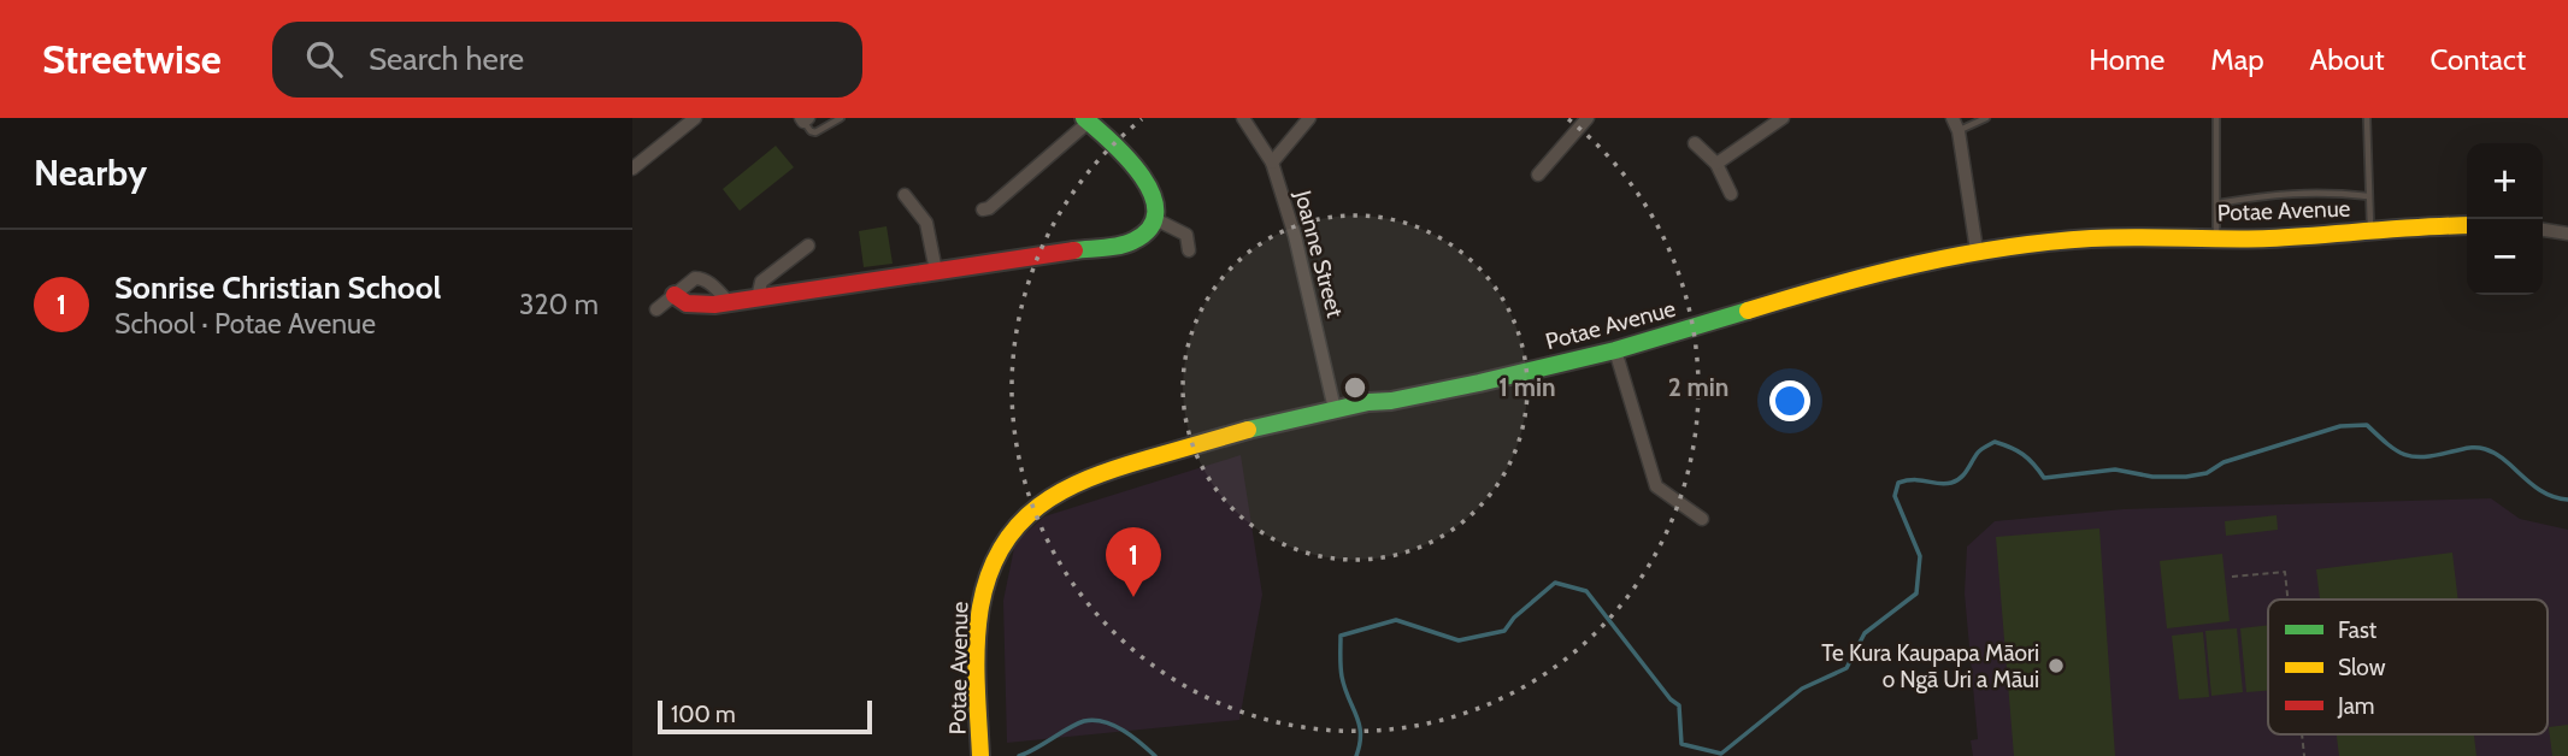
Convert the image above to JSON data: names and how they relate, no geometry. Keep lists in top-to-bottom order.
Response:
{
  "streets": {
    "street": ["Potae Avenue", "Joanne Street"]
  },
  "crossings": [
    ["Potae Avenue", "Joanne Street"]
  ],
  "places": ["Te Kura Kaupapa Māori o Ngā Uri a Māui"],
  "legend": ["Fast", "Slow", "Jam"],
  "scale_bar": "100 m",
  "page": {
    "header": "Streetwise",
    "search": "Search here",
    "nav": [
      "Home",
      "Map",
      "About",
      "Contact"
    ],
    "heading": "Nearby",
    "map_buttons": ["+", "−"],
    "list": [
      {
        "mark": "1",
        "name": "Sonrise Christian School",
        "note": "School · Potae Avenue",
        "value": "320 m"
      }
    ],
    "pins": "1",
    "scale": "100 m"
  },
  "rings": ["1 min", "2 min"]
}
